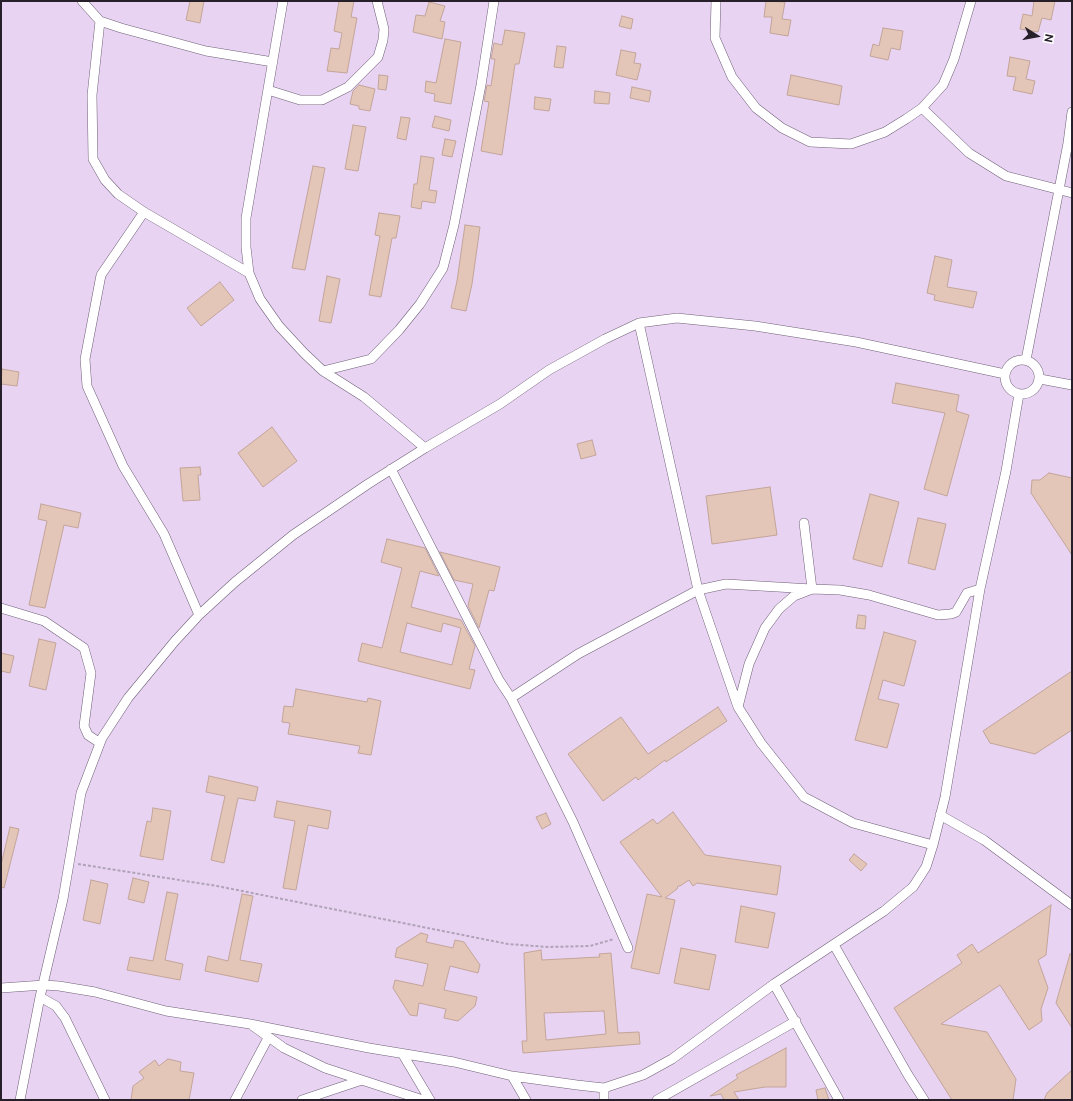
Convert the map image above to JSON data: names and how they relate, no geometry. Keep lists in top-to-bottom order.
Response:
{
  "north": "right"
}
